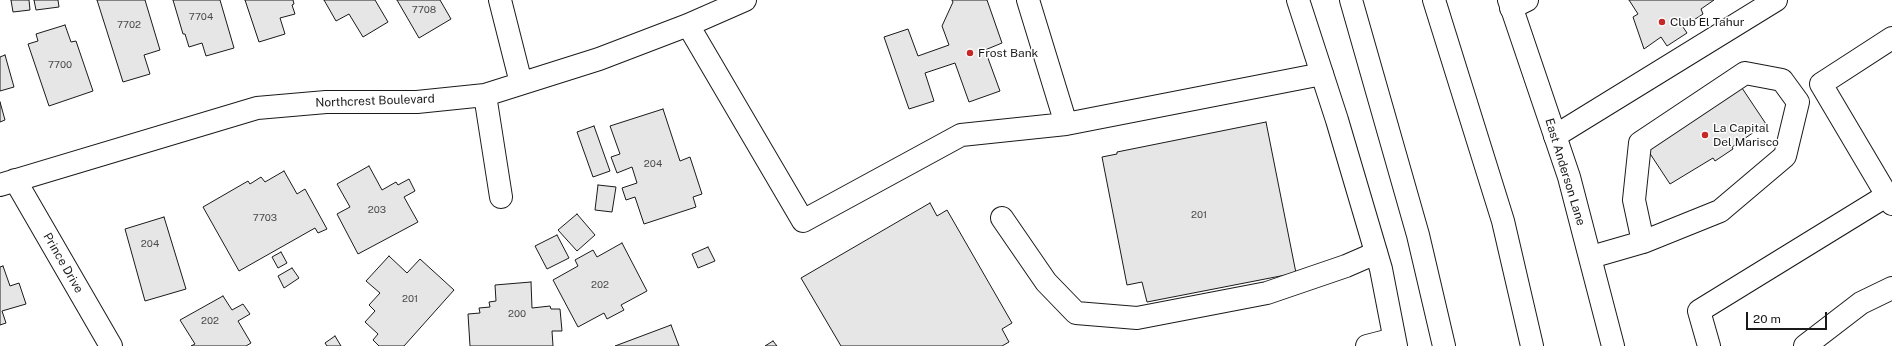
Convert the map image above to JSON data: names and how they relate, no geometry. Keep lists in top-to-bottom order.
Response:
{
  "streets": {
    "main road": ["Northcrest Boulevard", "East Anderson Lane", "Prince Drive"]
  },
  "crossings": [
    ["Northcrest Boulevard", "Prince Drive"]
  ],
  "places": ["Club El Tahur", "Frost Bank", "La Capital Del Marisco"],
  "house_numbers": [
    "7708",
    "7704",
    "7702",
    "7700",
    "204",
    "203",
    "201",
    "7703",
    "204",
    "202",
    "201",
    "200",
    "202"
  ],
  "scale_bar": "20 m"
}
